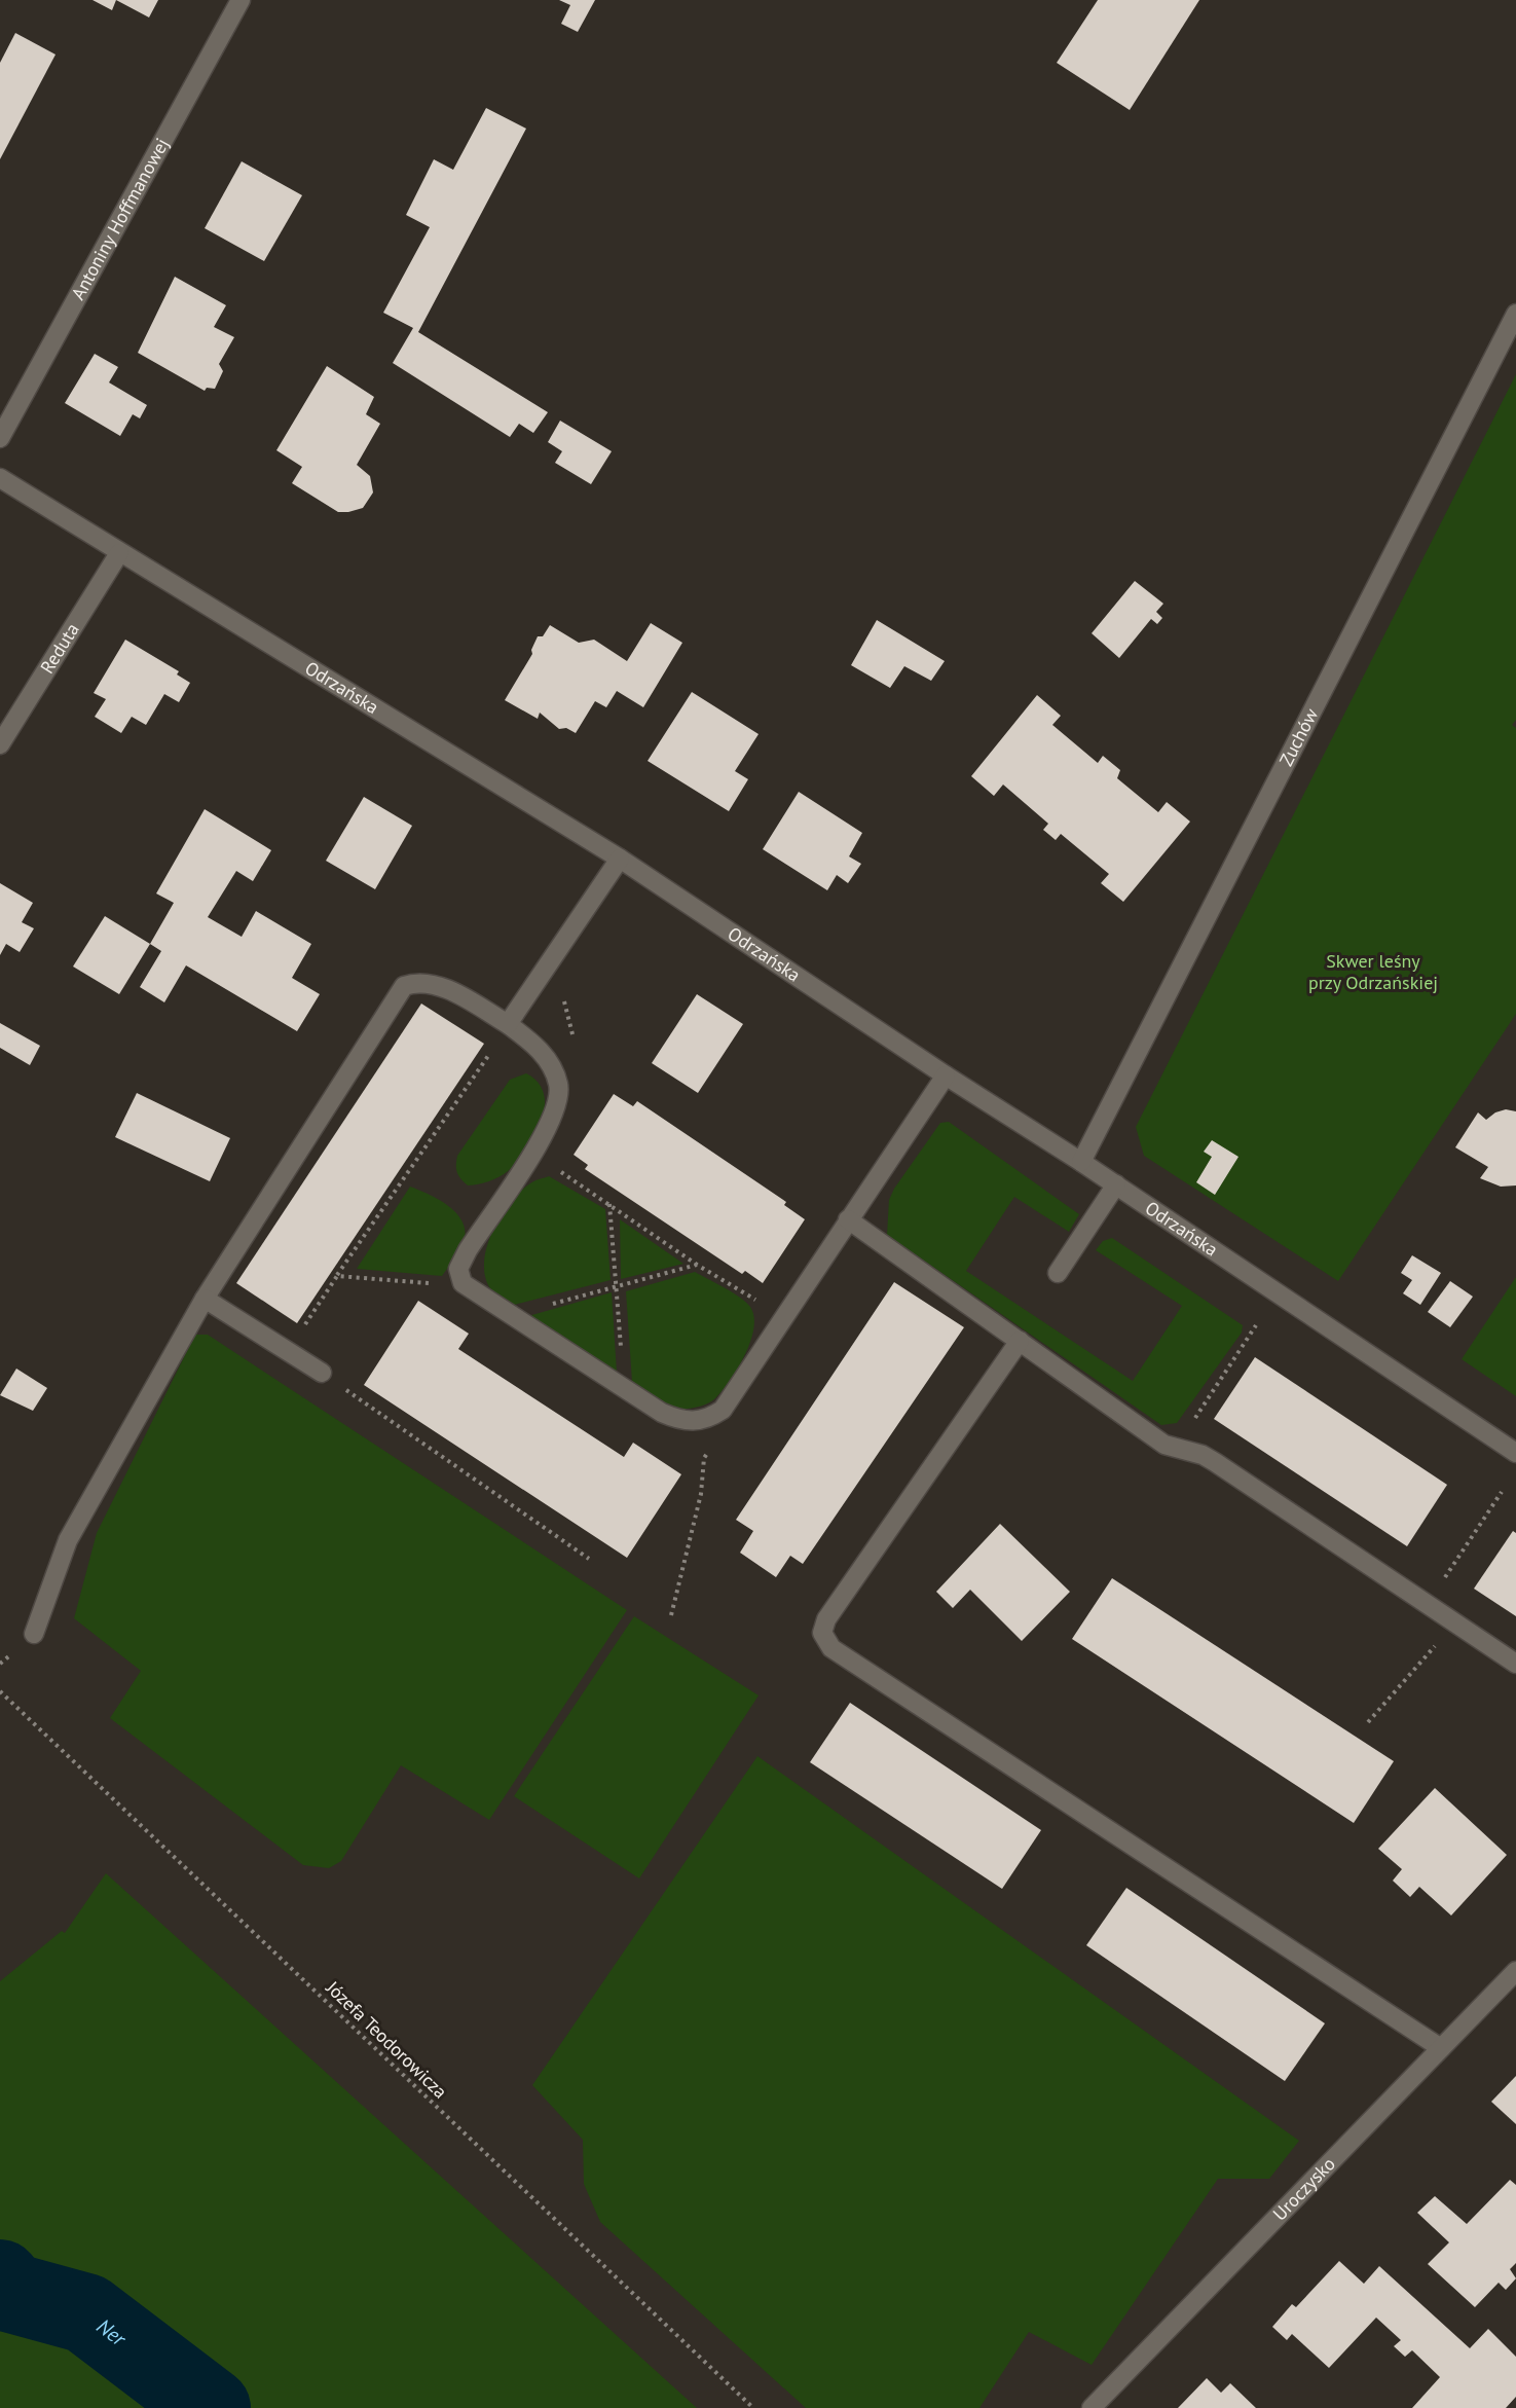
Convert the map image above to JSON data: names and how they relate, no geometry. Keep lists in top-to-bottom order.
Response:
{
  "streets": {
    "street": [
      "Antoniny Hoffmanowej",
      "Reduta",
      "Odrzańska",
      "Zuchów",
      "Uroczysko"
    ],
    "path": ["Józefa Teodorowicza"]
  },
  "crossings": [
    ["Reduta", "Odrzańska"],
    ["Odrzańska", "Zuchów"]
  ],
  "water": ["Ner"],
  "parks": ["Skwer leśny przy Odrzańskiej"]
}
